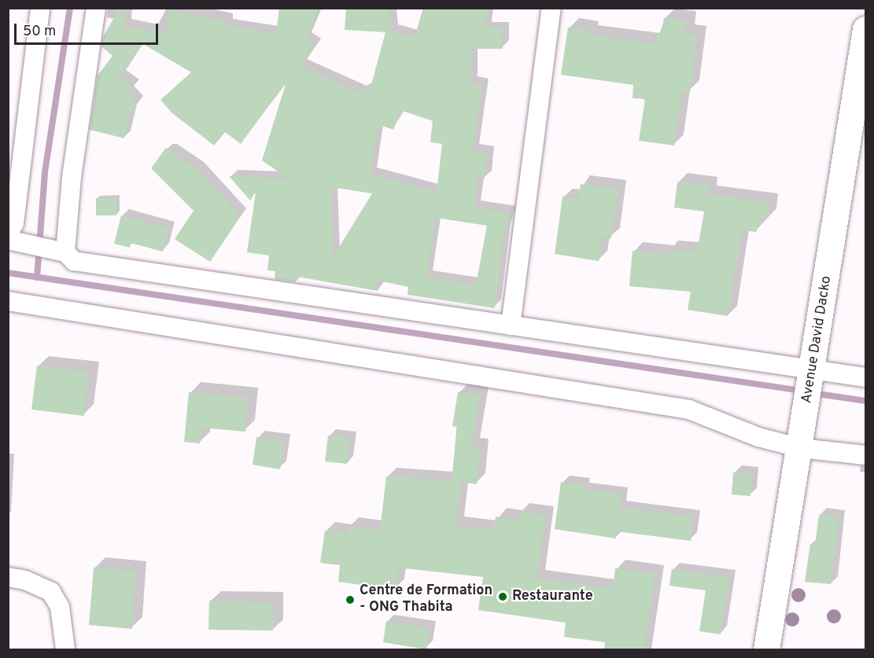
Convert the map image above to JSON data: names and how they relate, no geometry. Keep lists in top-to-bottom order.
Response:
{
  "streets": {
    "main road": ["Avenue David Dacko"]
  },
  "places": ["Restaurante", "Centre de Formation - ONG Thabita"],
  "scale_bar": "50 m"
}
